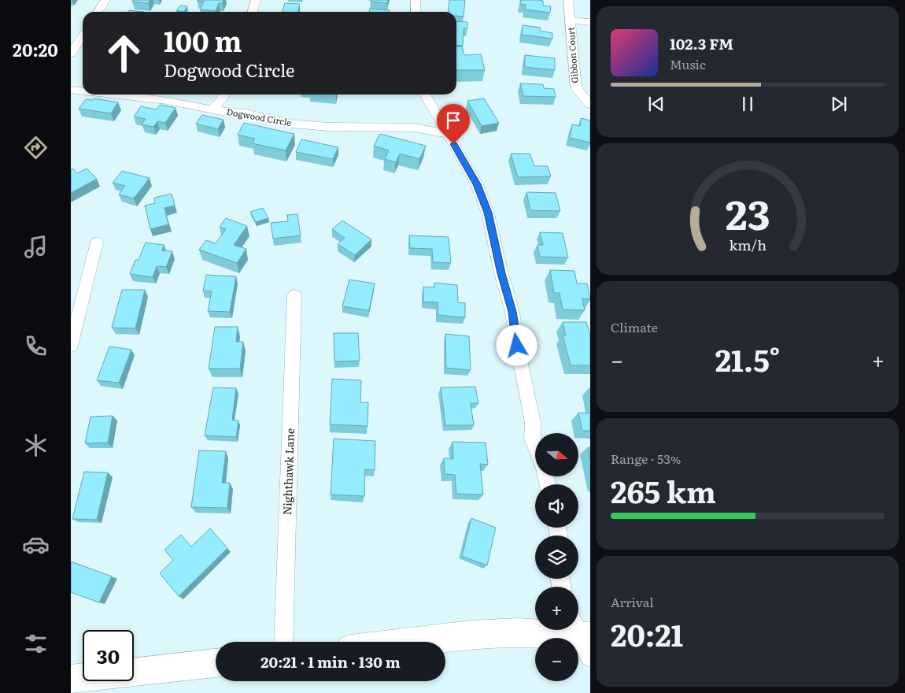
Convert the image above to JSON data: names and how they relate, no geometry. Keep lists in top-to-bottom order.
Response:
{
  "streets": {
    "street": ["Gibbon Court", "Dogwood Circle", "Nighthawk Lane"]
  },
  "north": "right",
  "page": {
    "tabs": "20:20",
    "turn": ["100 m", "Dogwood Circle"],
    "song": ["102.3 FM", "Music"],
    "tile": [
      "Climate",
      ["Range · 53%", "265 km"],
      ["Arrival", "20:21"]
    ],
    "heat": ["−", "21.5°", "+"],
    "map_buttons": ["+", "−"],
    "limit": "30",
    "trip": "20:21 · 1 min · 130 m",
    "gauge": ["23", "km/h"]
  }
}
